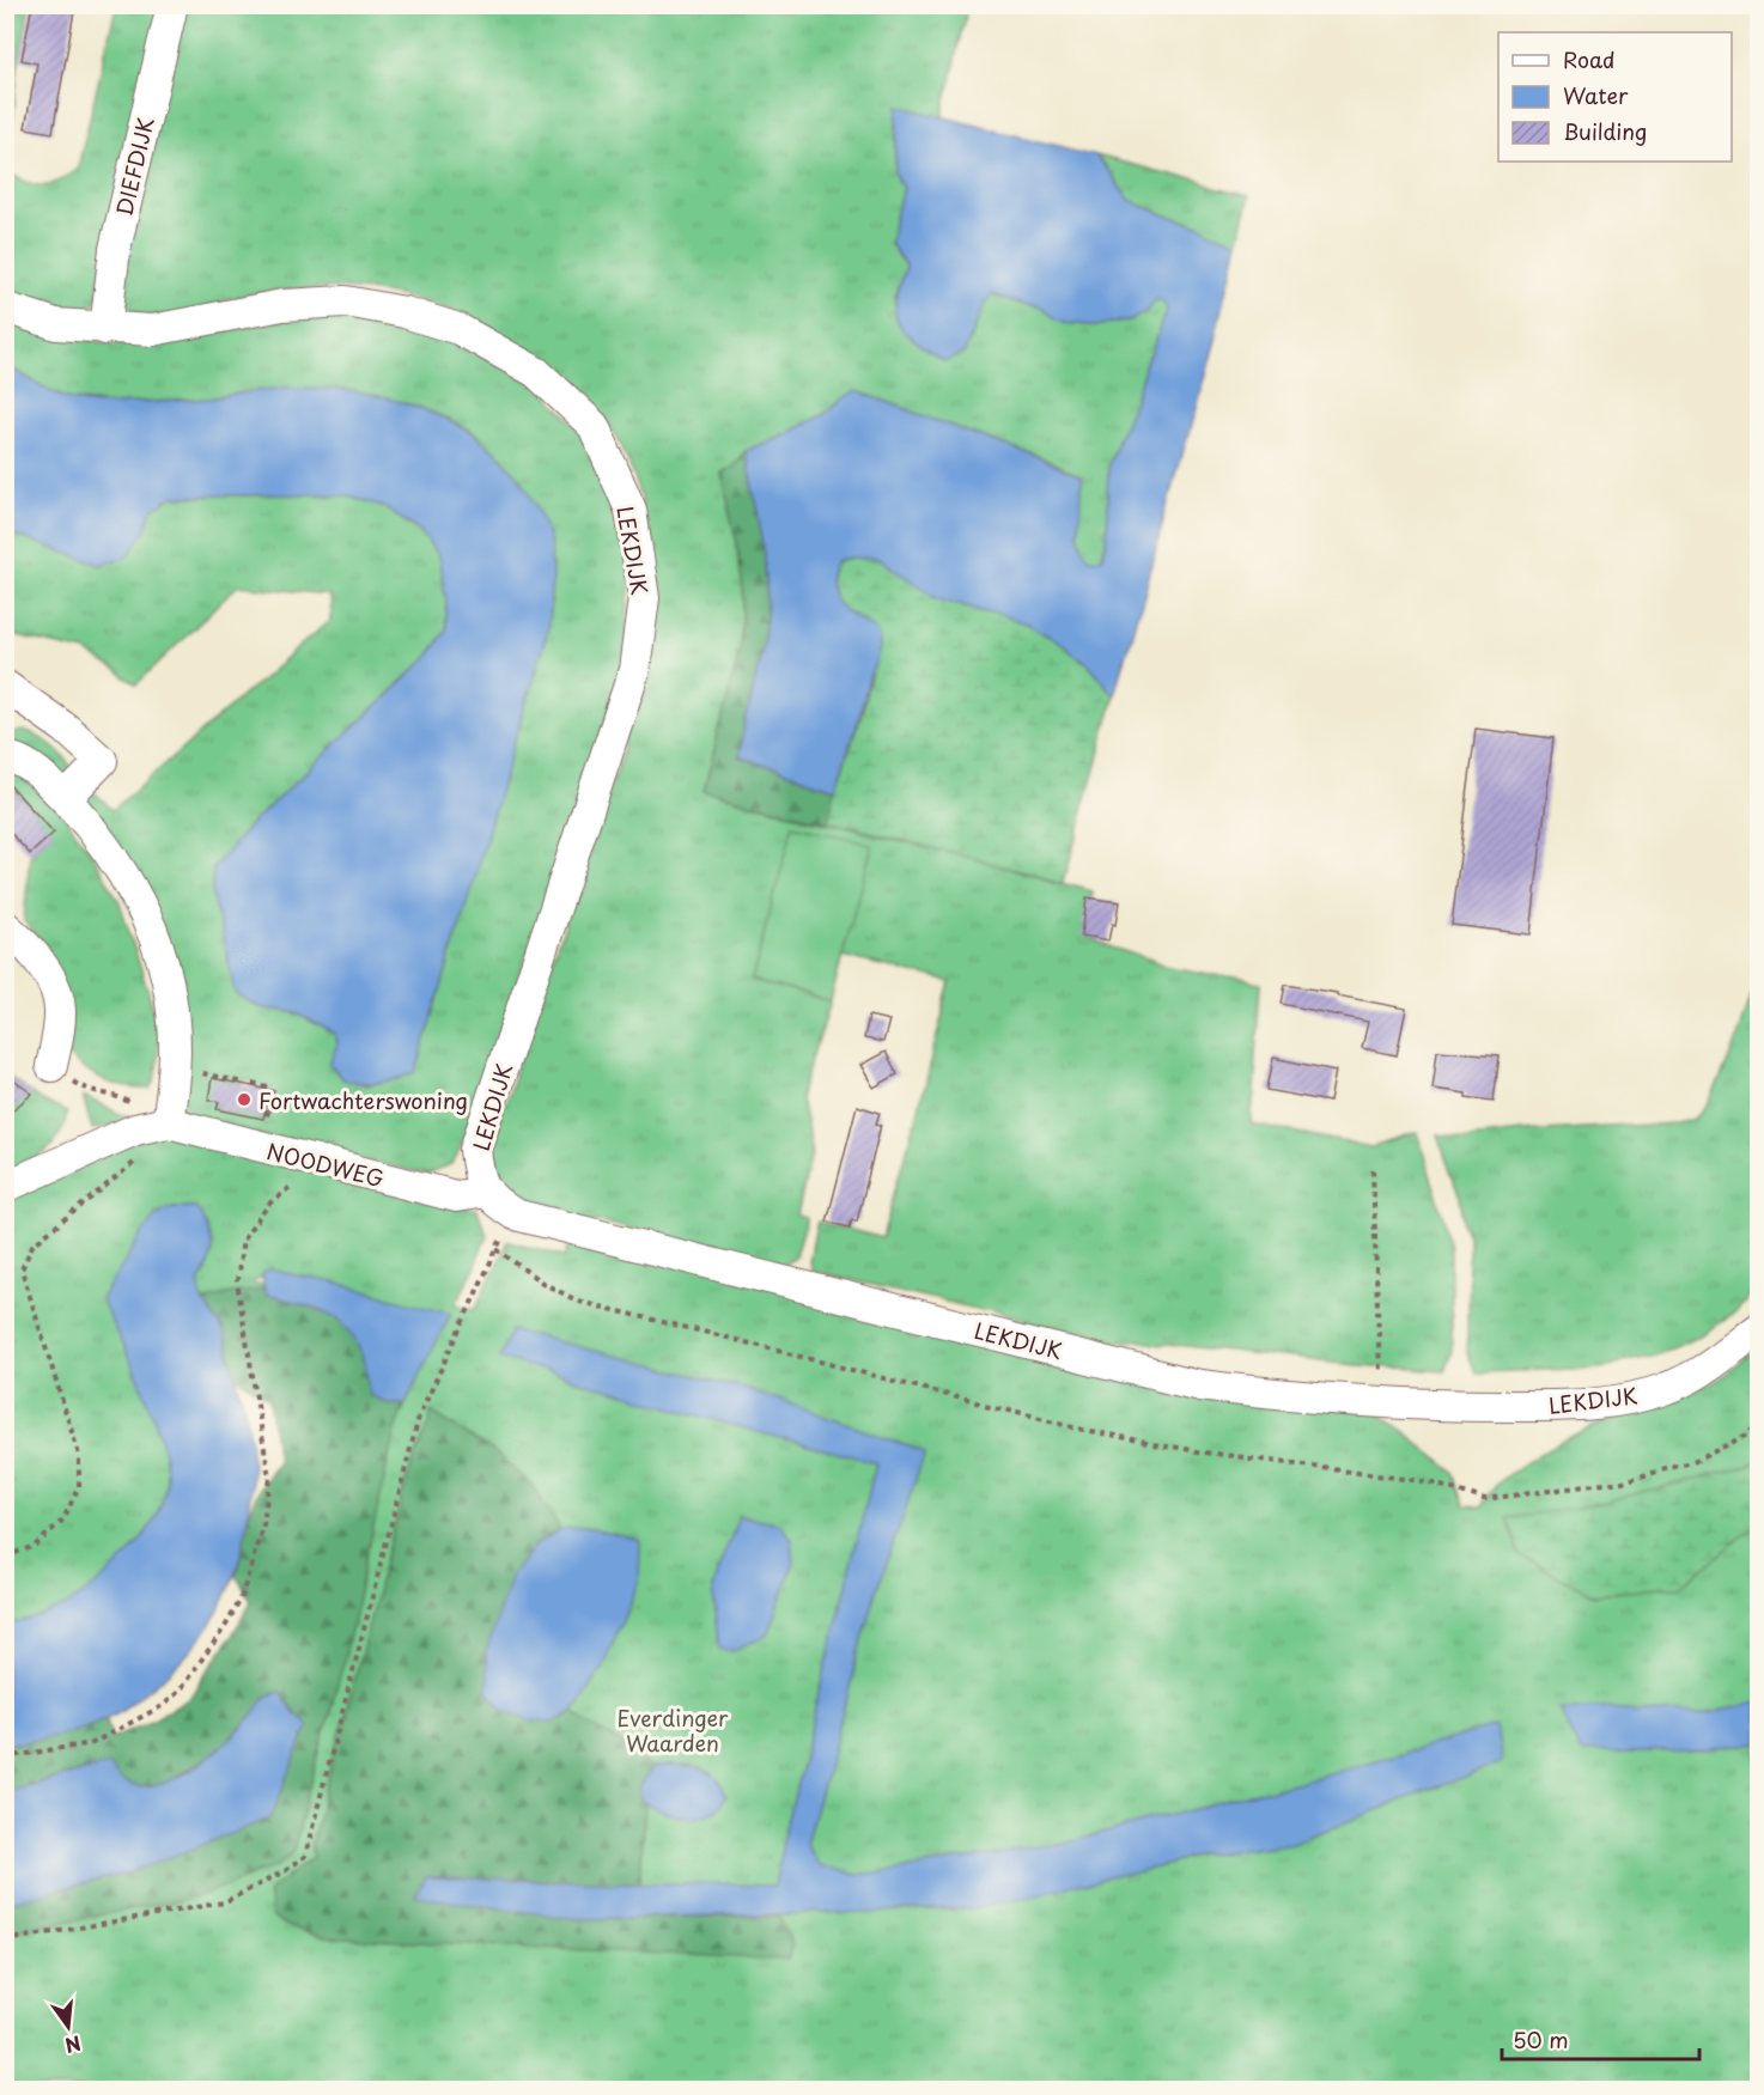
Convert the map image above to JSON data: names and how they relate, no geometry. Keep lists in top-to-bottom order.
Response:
{
  "streets": {
    "street": ["DIEFDIJK", "LEKDIJK", "NOODWEG"]
  },
  "crossings": [
    ["DIEFDIJK", "LEKDIJK"],
    ["LEKDIJK", "NOODWEG"]
  ],
  "parks": ["Everdinger Waarden"],
  "places": ["Fortwachterswoning"],
  "legend": ["Road", "Water", "Building"],
  "scale_bar": "50 m",
  "north": "bottom"
}
